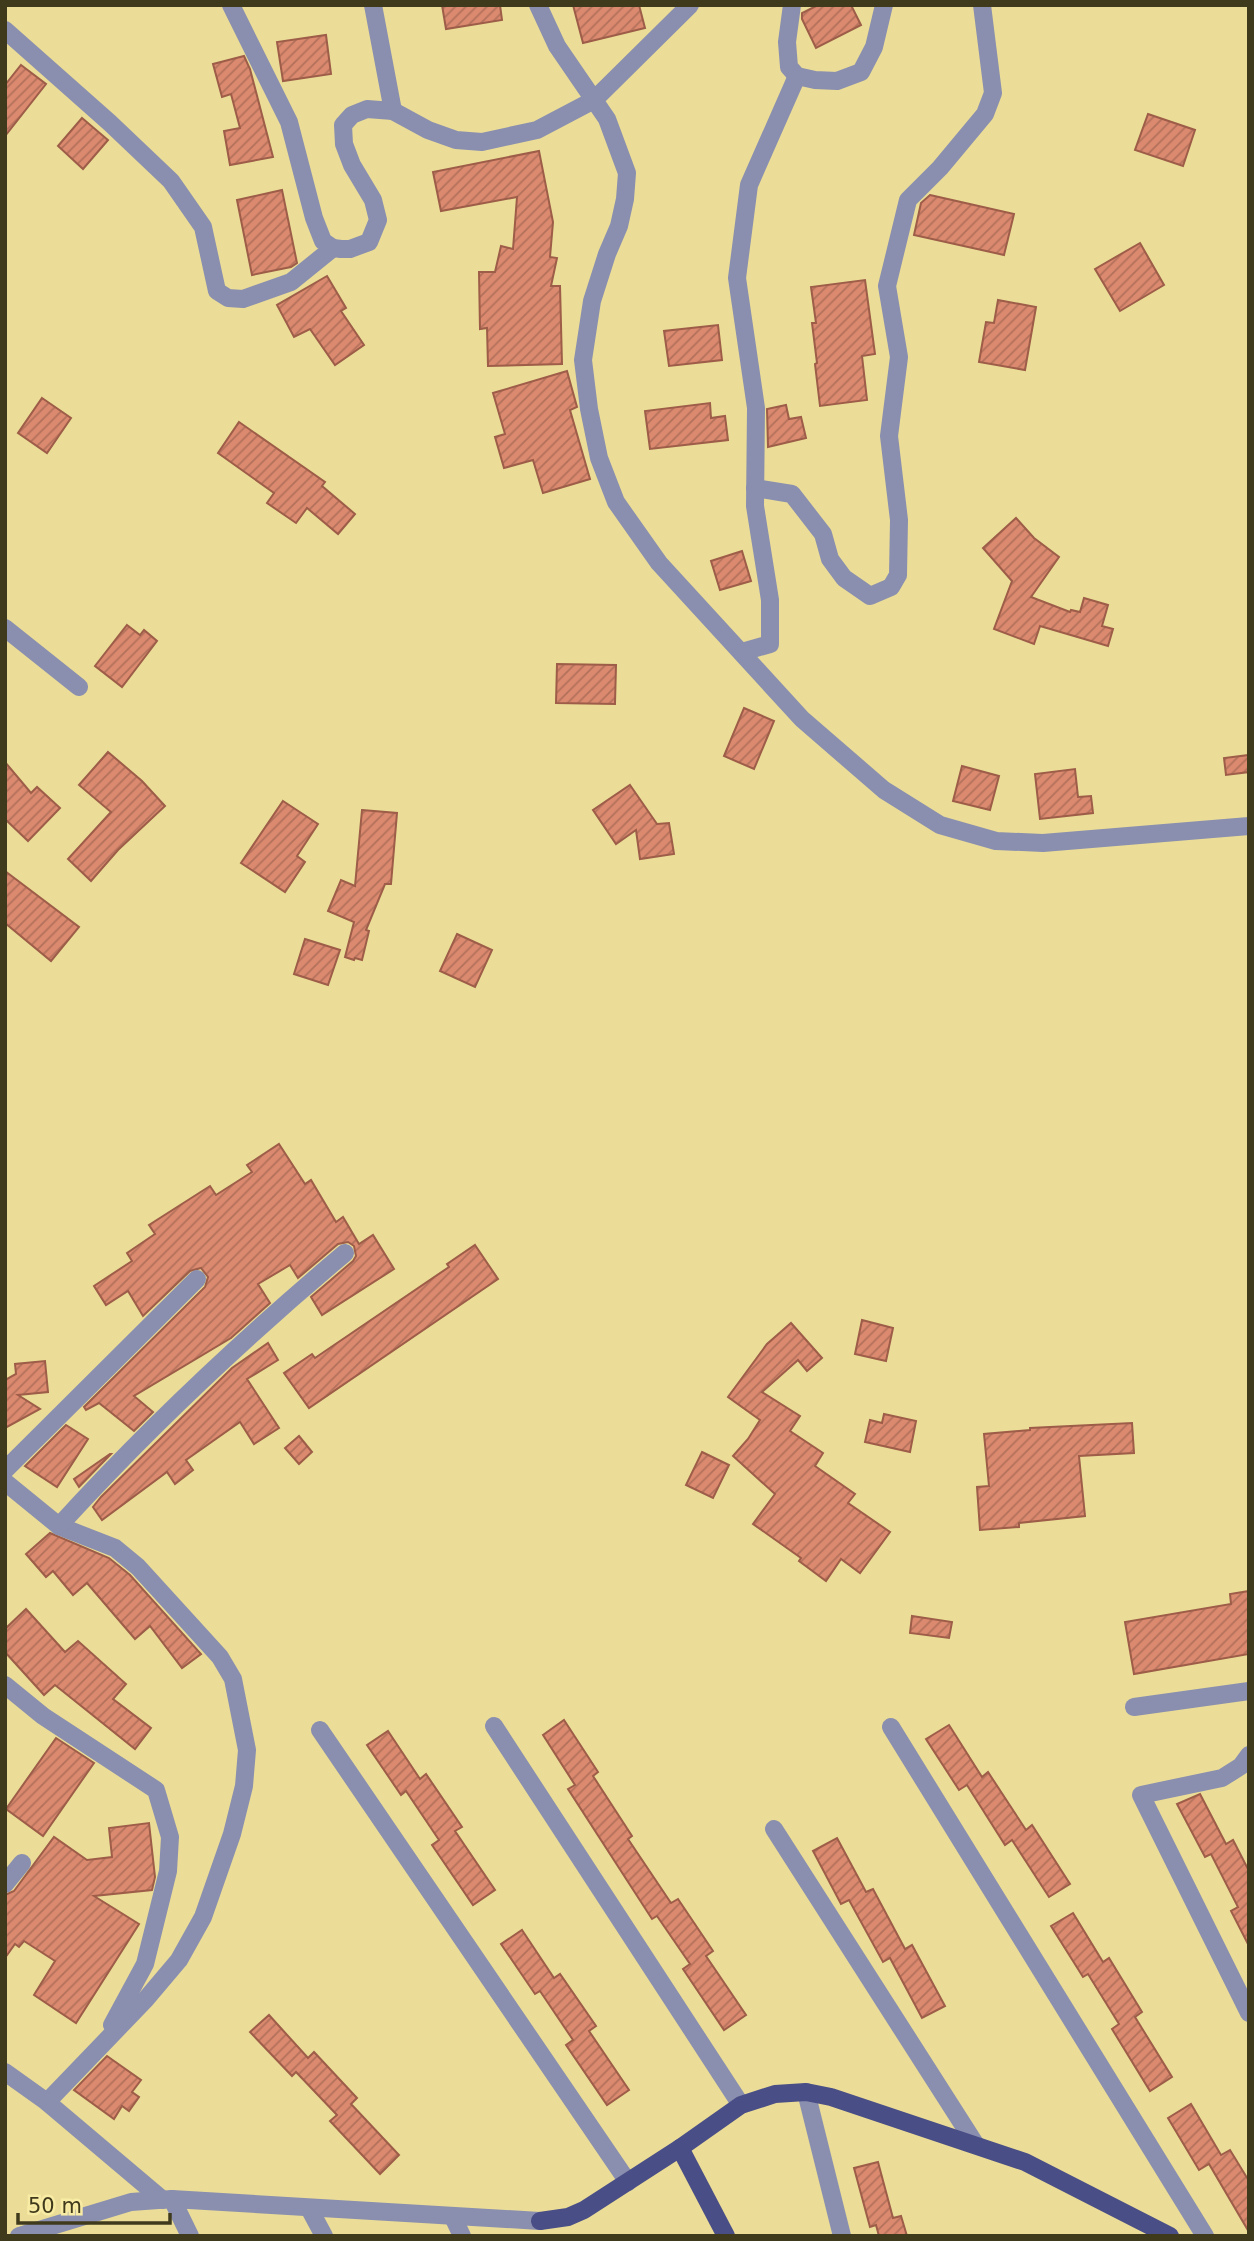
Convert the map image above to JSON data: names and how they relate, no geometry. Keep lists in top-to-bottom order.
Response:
{
  "scale_bar": "50 m"
}
